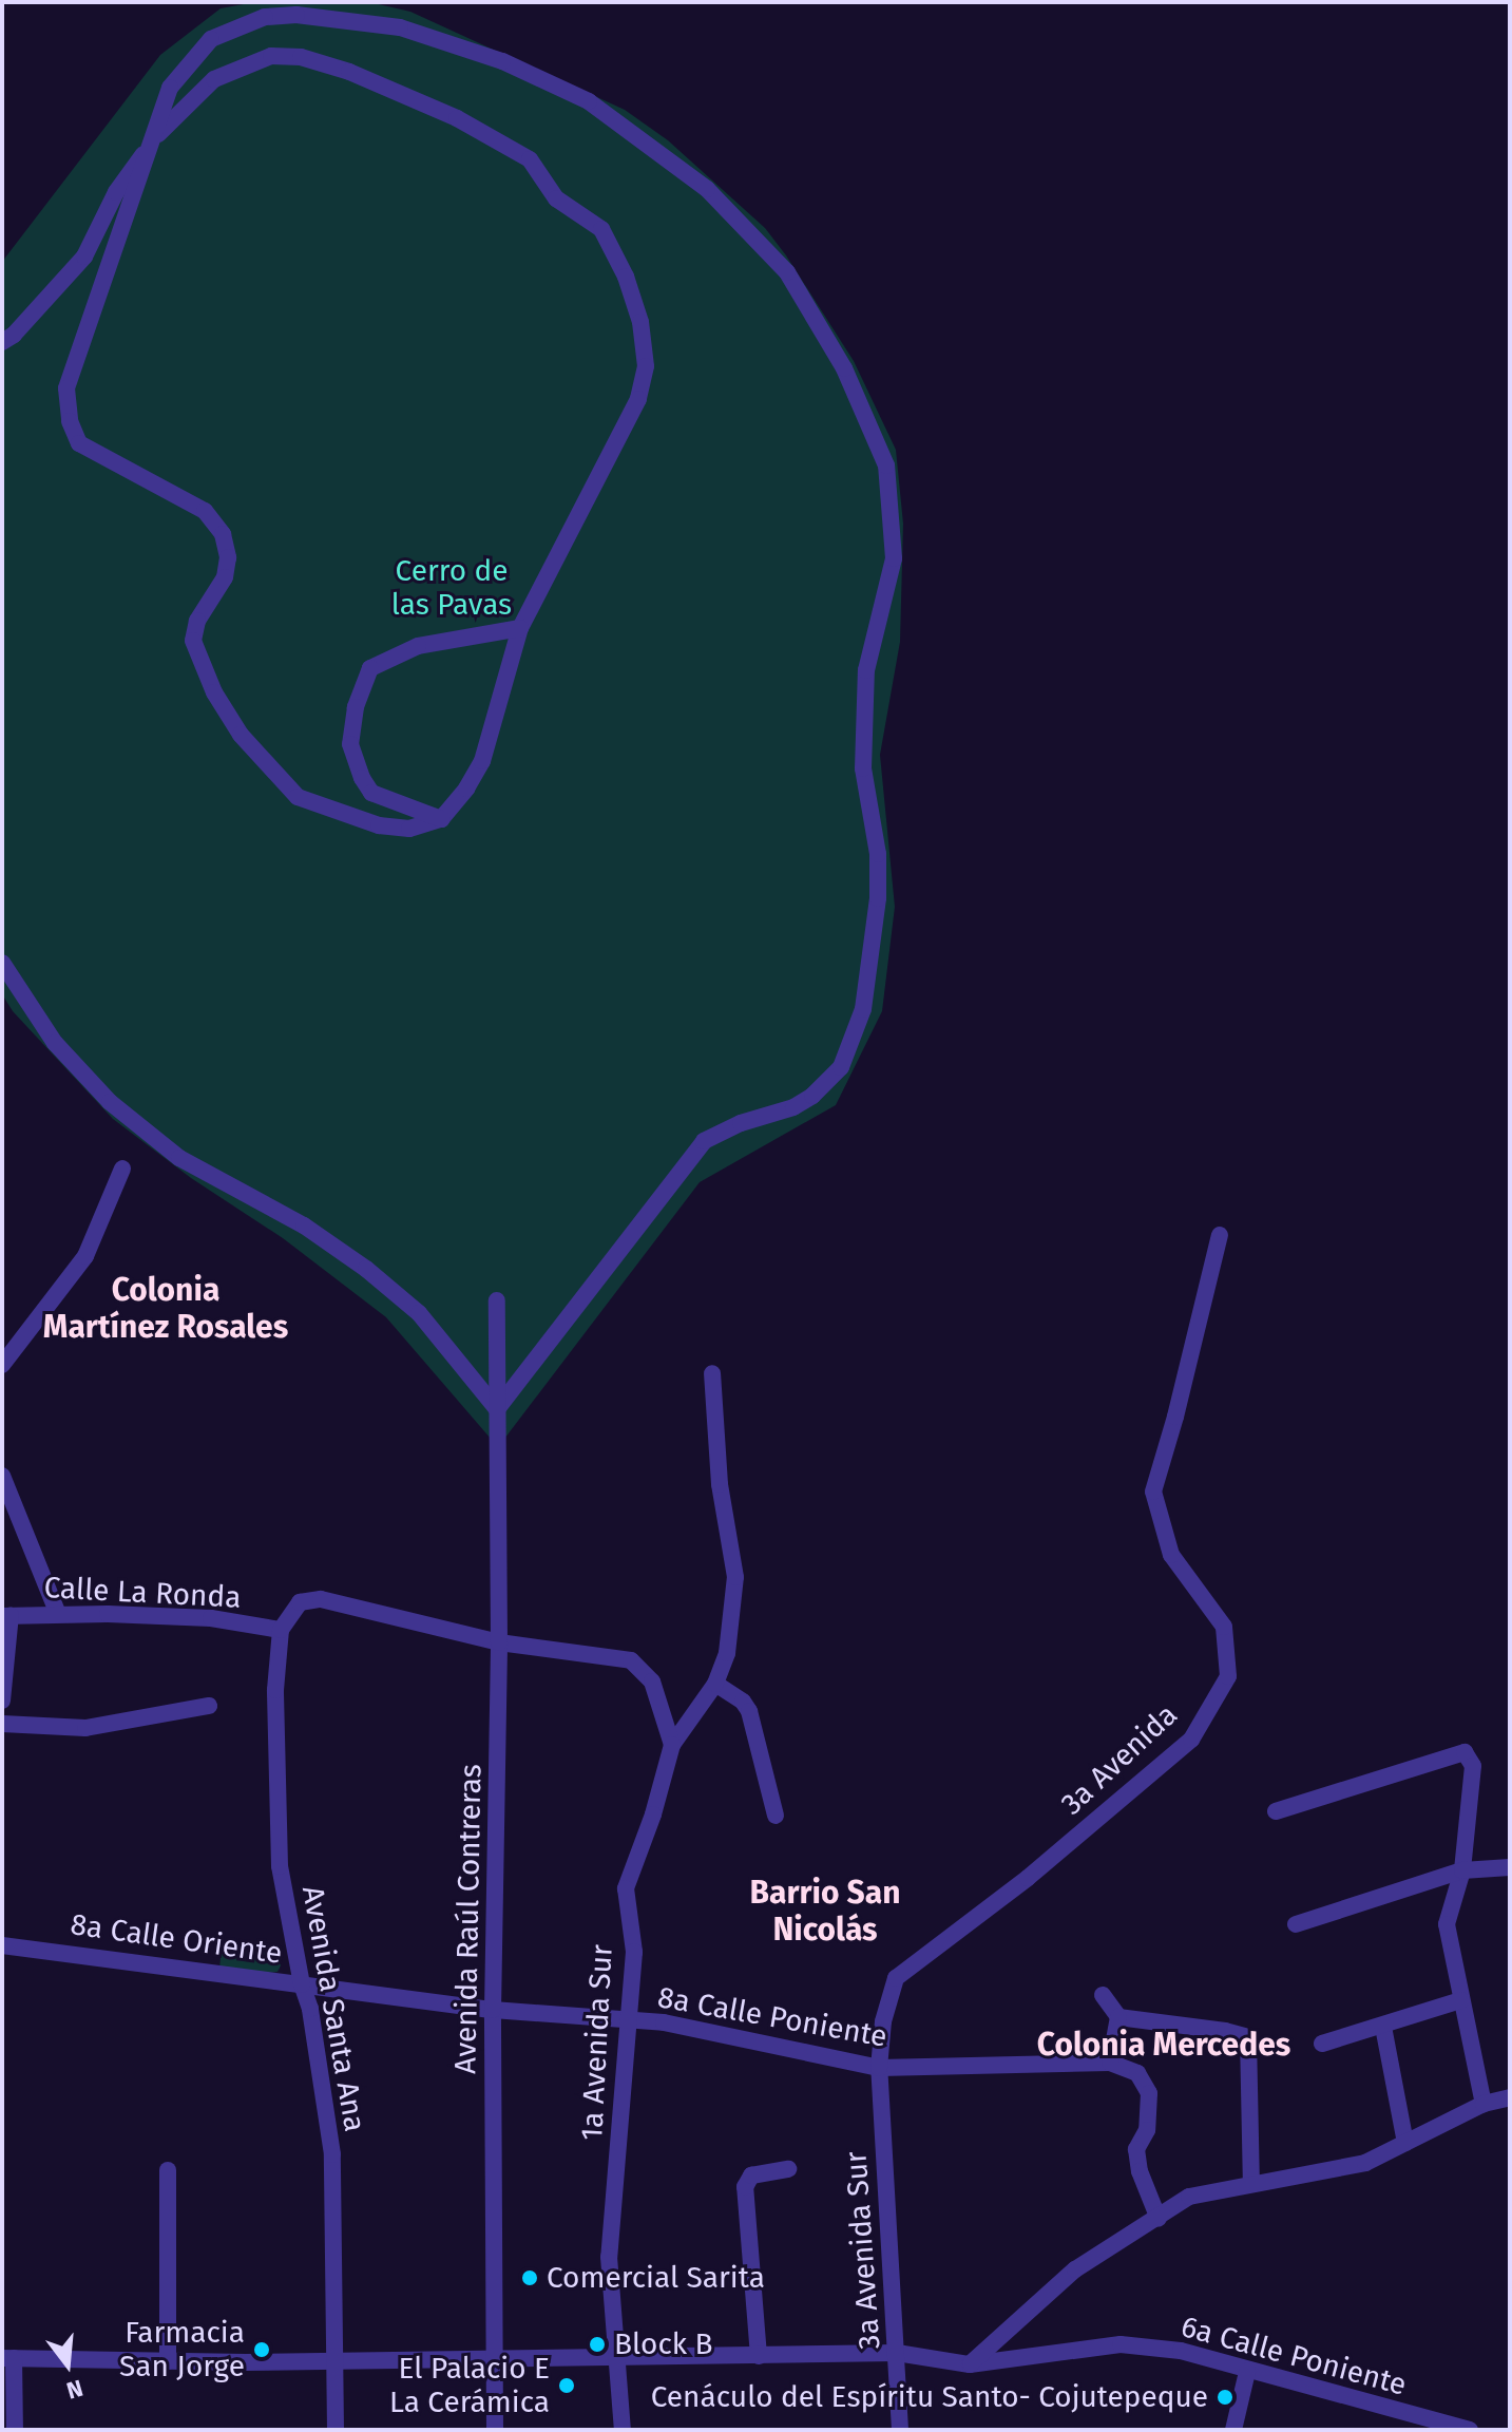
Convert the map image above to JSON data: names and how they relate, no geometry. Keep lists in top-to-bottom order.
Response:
{
  "streets": {
    "street": [
      "Calle La Ronda",
      "3a Avenida",
      "Avenida Raúl Contreras",
      "8a Calle Oriente",
      "Avenida Santa Ana",
      "8a Calle Poniente",
      "1a Avenida Sur",
      "3a Avenida Sur",
      "6a Calle Poniente"
    ]
  },
  "crossings": [
    ["Calle La Ronda", "Avenida Santa Ana"],
    ["3a Avenida", "8a Calle Poniente"],
    ["3a Avenida", "3a Avenida Sur"],
    ["Avenida Raúl Contreras", "8a Calle Oriente"],
    ["Avenida Raúl Contreras", "Avenida Santa Ana"],
    ["Avenida Raúl Contreras", "8a Calle Poniente"],
    ["Avenida Raúl Contreras", "6a Calle Poniente"],
    ["8a Calle Oriente", "Avenida Santa Ana"],
    ["8a Calle Oriente", "8a Calle Poniente"],
    ["Avenida Santa Ana", "6a Calle Poniente"],
    ["8a Calle Poniente", "1a Avenida Sur"],
    ["8a Calle Poniente", "3a Avenida Sur"],
    ["1a Avenida Sur", "6a Calle Poniente"],
    ["3a Avenida Sur", "6a Calle Poniente"]
  ],
  "districts": ["Colonia Martínez Rosales", "Barrio San Nicolás", "Colonia Mercedes"],
  "parks": ["Cerro de las Pavas"],
  "places": [
    "Comercial Sarita",
    "Block B",
    "Farmacia San Jorge",
    "El Palacio E La Cerámica",
    "Cenáculo del Espíritu Santo- Cojutepeque"
  ],
  "north": "bottom"
}
